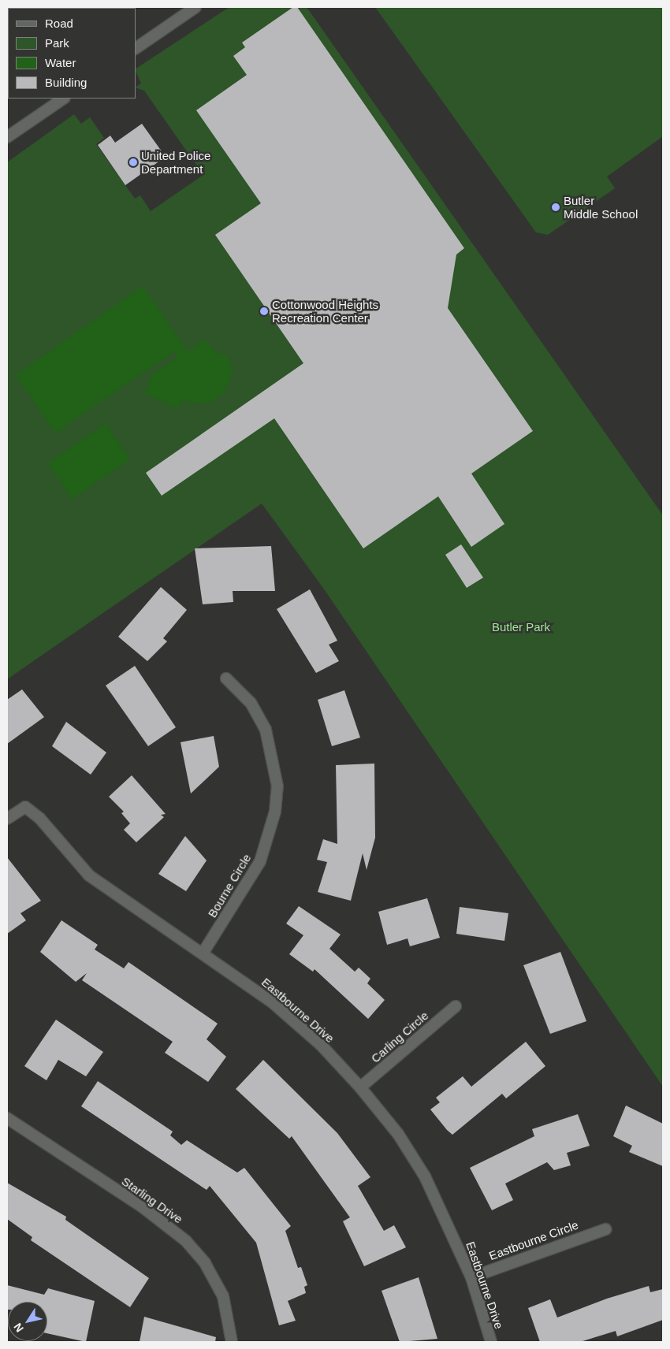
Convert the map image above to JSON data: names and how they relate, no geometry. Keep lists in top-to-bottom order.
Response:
{
  "streets": {
    "street": [
      "Bourne Circle",
      "Eastbourne Drive",
      "Carling Circle",
      "Starling Drive",
      "Eastbourne Circle"
    ]
  },
  "crossings": [
    ["Bourne Circle", "Eastbourne Drive"],
    ["Eastbourne Drive", "Carling Circle"],
    ["Eastbourne Drive", "Eastbourne Circle"]
  ],
  "parks": ["Butler Park"],
  "places": ["United Police Department", "Butler Middle School", "Cottonwood Heights Recreation Center"],
  "legend": [
    "Road",
    "Park",
    "Water",
    "Building"
  ],
  "north": "bottom left"
}
